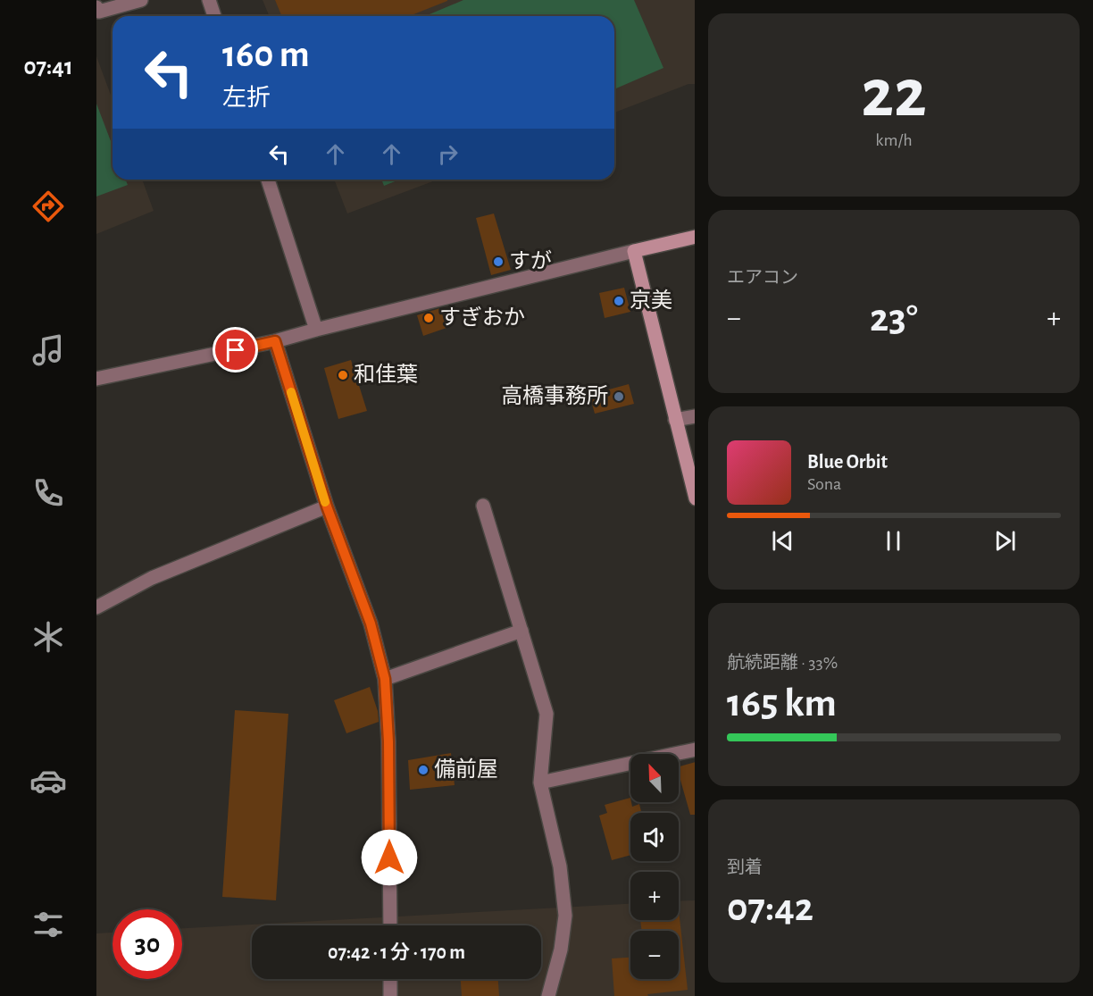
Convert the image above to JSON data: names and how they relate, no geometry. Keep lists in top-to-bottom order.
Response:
{
  "places": [
    "すが",
    "京美",
    "すぎおか",
    "和佳葉",
    "高橋事務所",
    "備前屋"
  ],
  "north": "top left",
  "page": {
    "tabs": "07:41",
    "tile": [
      ["22", "km/h"],
      "エアコン",
      ["航続距離 · 33%", "165 km"],
      ["到着", "07:42"]
    ],
    "turn": ["160 m", "左折"],
    "heat": ["−", "23°", "+"],
    "song": ["Blue Orbit", "Sona"],
    "map_buttons": ["+", "−"],
    "limit": "30",
    "trip": "07:42 · 1 分 · 170 m"
  }
}
